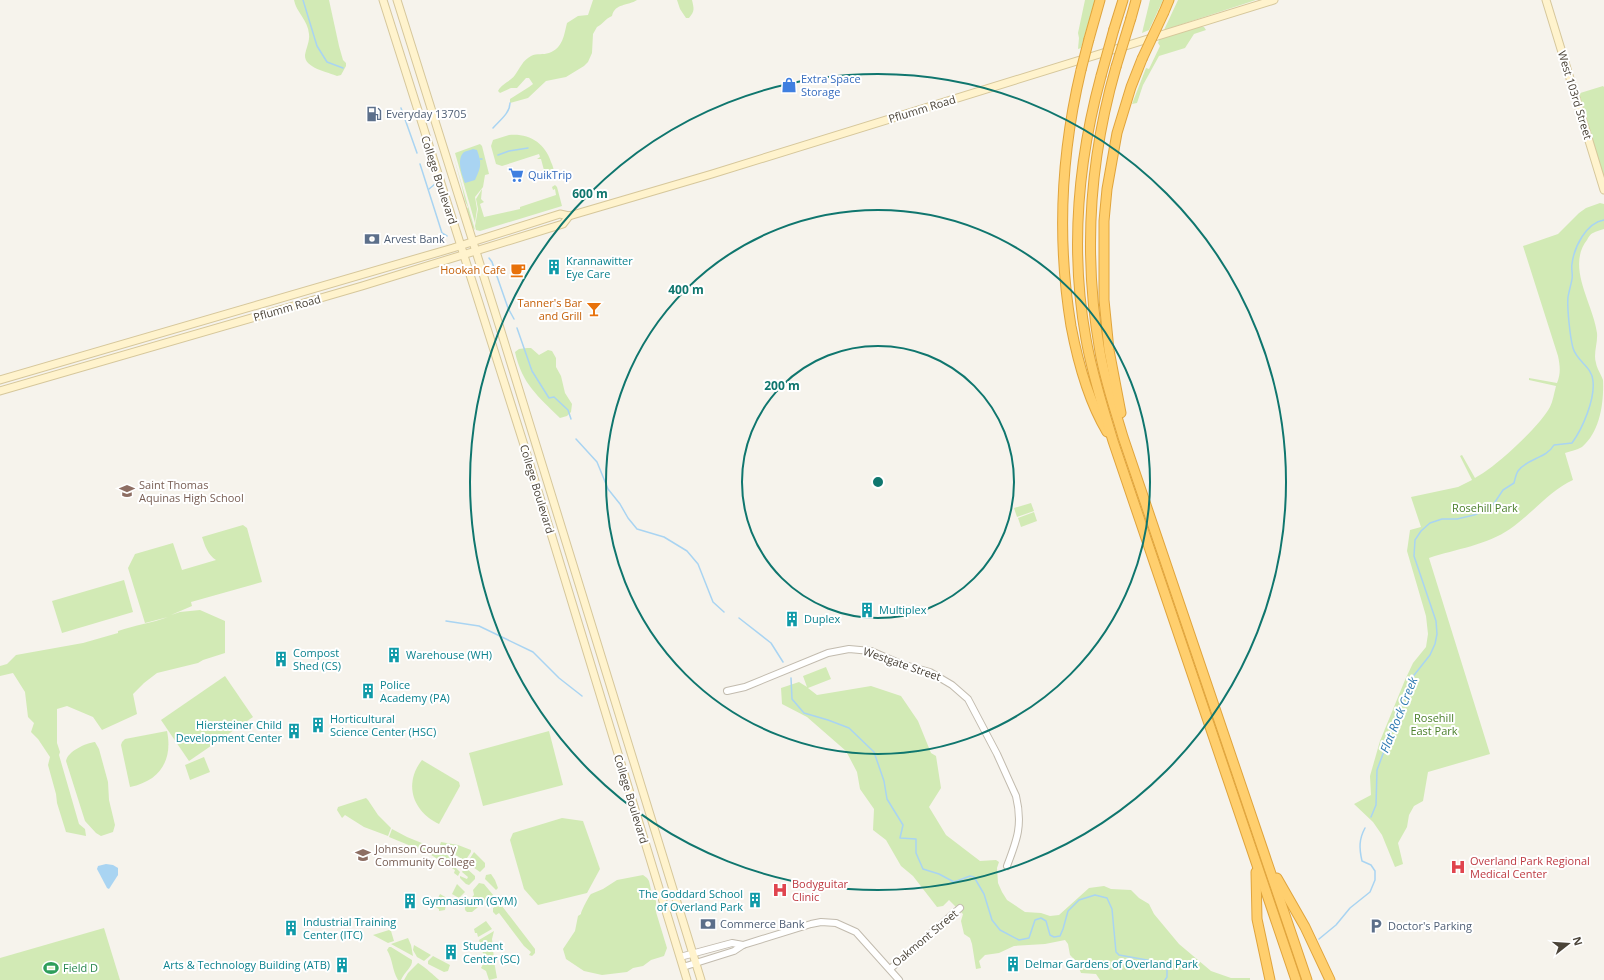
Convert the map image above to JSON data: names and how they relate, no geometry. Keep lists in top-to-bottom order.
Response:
{
  "streets": {
    "main road": ["West 103rd Street", "Pflumm Road", "College Boulevard"],
    "street": ["Westgate Street", "Oakmont Street"]
  },
  "crossings": [
    ["Pflumm Road", "College Boulevard"],
    ["College Boulevard", "Oakmont Street"]
  ],
  "water": ["Flat Rock Creek"],
  "parks": ["Rosehill Park", "Rosehill East Park"],
  "places": {
    "shop": ["Extra Space Storage"],
    "fuel station": ["Everyday 13705"],
    "supermarket": ["QuikTrip"],
    "bank": ["Arvest Bank", "Commerce Bank"],
    "building": [
      "Krannawitter Eye Care",
      "Multiplex",
      "Duplex",
      "Warehouse (WH)",
      "Compost Shed (CS)",
      "Police Academy (PA)",
      "Horticultural Science Center (HSC)",
      "Hiersteiner Child Development Center",
      "The Goddard School of Overland Park",
      "Gymnasium (GYM)",
      "Industrial Training Center (ITC)",
      "Student Center (SC)",
      "Delmar Gardens of Overland Park",
      "Arts & Technology Building (ATB)"
    ],
    "cafe": ["Hookah Cafe"],
    "bar": ["Tanner's Bar and Grill"],
    "school or university": ["Saint Thomas Aquinas High School", "Johnson County Community College"],
    "hospital": ["Overland Park Regional Medical Center", "Bodyguitar Clinic"],
    "parking": ["Doctor's Parking"],
    "sports": ["Field D"]
  },
  "north": "right",
  "rings": ["600 m", "400 m", "200 m"]
}
